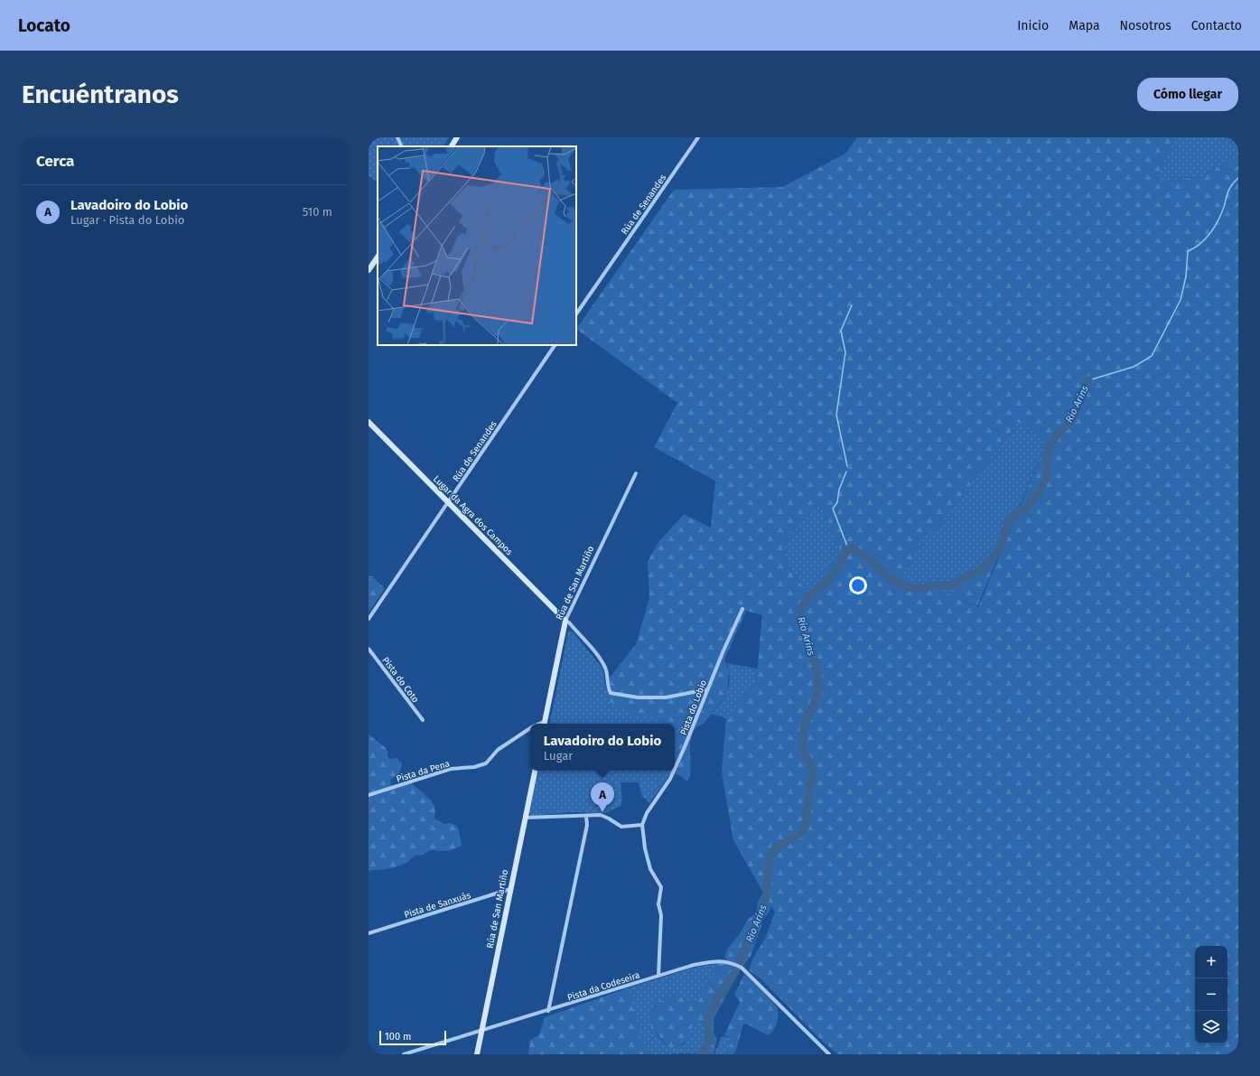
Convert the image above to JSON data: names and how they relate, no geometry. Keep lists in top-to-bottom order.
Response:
{
  "streets": {
    "street": [
      "Rúa de Senandes",
      "Lugar da Agra dos Campos",
      "Rúa de San Martiño",
      "Pista do Coto",
      "Pista do Lobio",
      "Pista da Pena",
      "Pista de Sanxuás",
      "Pista da Codeseira"
    ]
  },
  "crossings": [
    ["Rúa de Senandes", "Lugar da Agra dos Campos"],
    ["Lugar da Agra dos Campos", "Rúa de San Martiño"],
    ["Rúa de San Martiño", "Pista de Sanxuás"],
    ["Rúa de San Martiño", "Pista da Codeseira"]
  ],
  "water": ["Río Aríns"],
  "scale_bar": "100 m",
  "page": {
    "header": "Locato",
    "nav": [
      "Inicio",
      "Mapa",
      "Nosotros",
      "Contacto"
    ],
    "buttons": "Cómo llegar",
    "title": "Encuéntranos",
    "heading": "Cerca",
    "list": [
      {
        "mark": "A",
        "name": "Lavadoiro do Lobio",
        "note": "Lugar · Pista do Lobio",
        "value": "510 m"
      }
    ],
    "popup": ["Lavadoiro do Lobio", "Lugar"],
    "pins": "A",
    "map_buttons": ["+", "−"],
    "scale": "100 m"
  }
}
